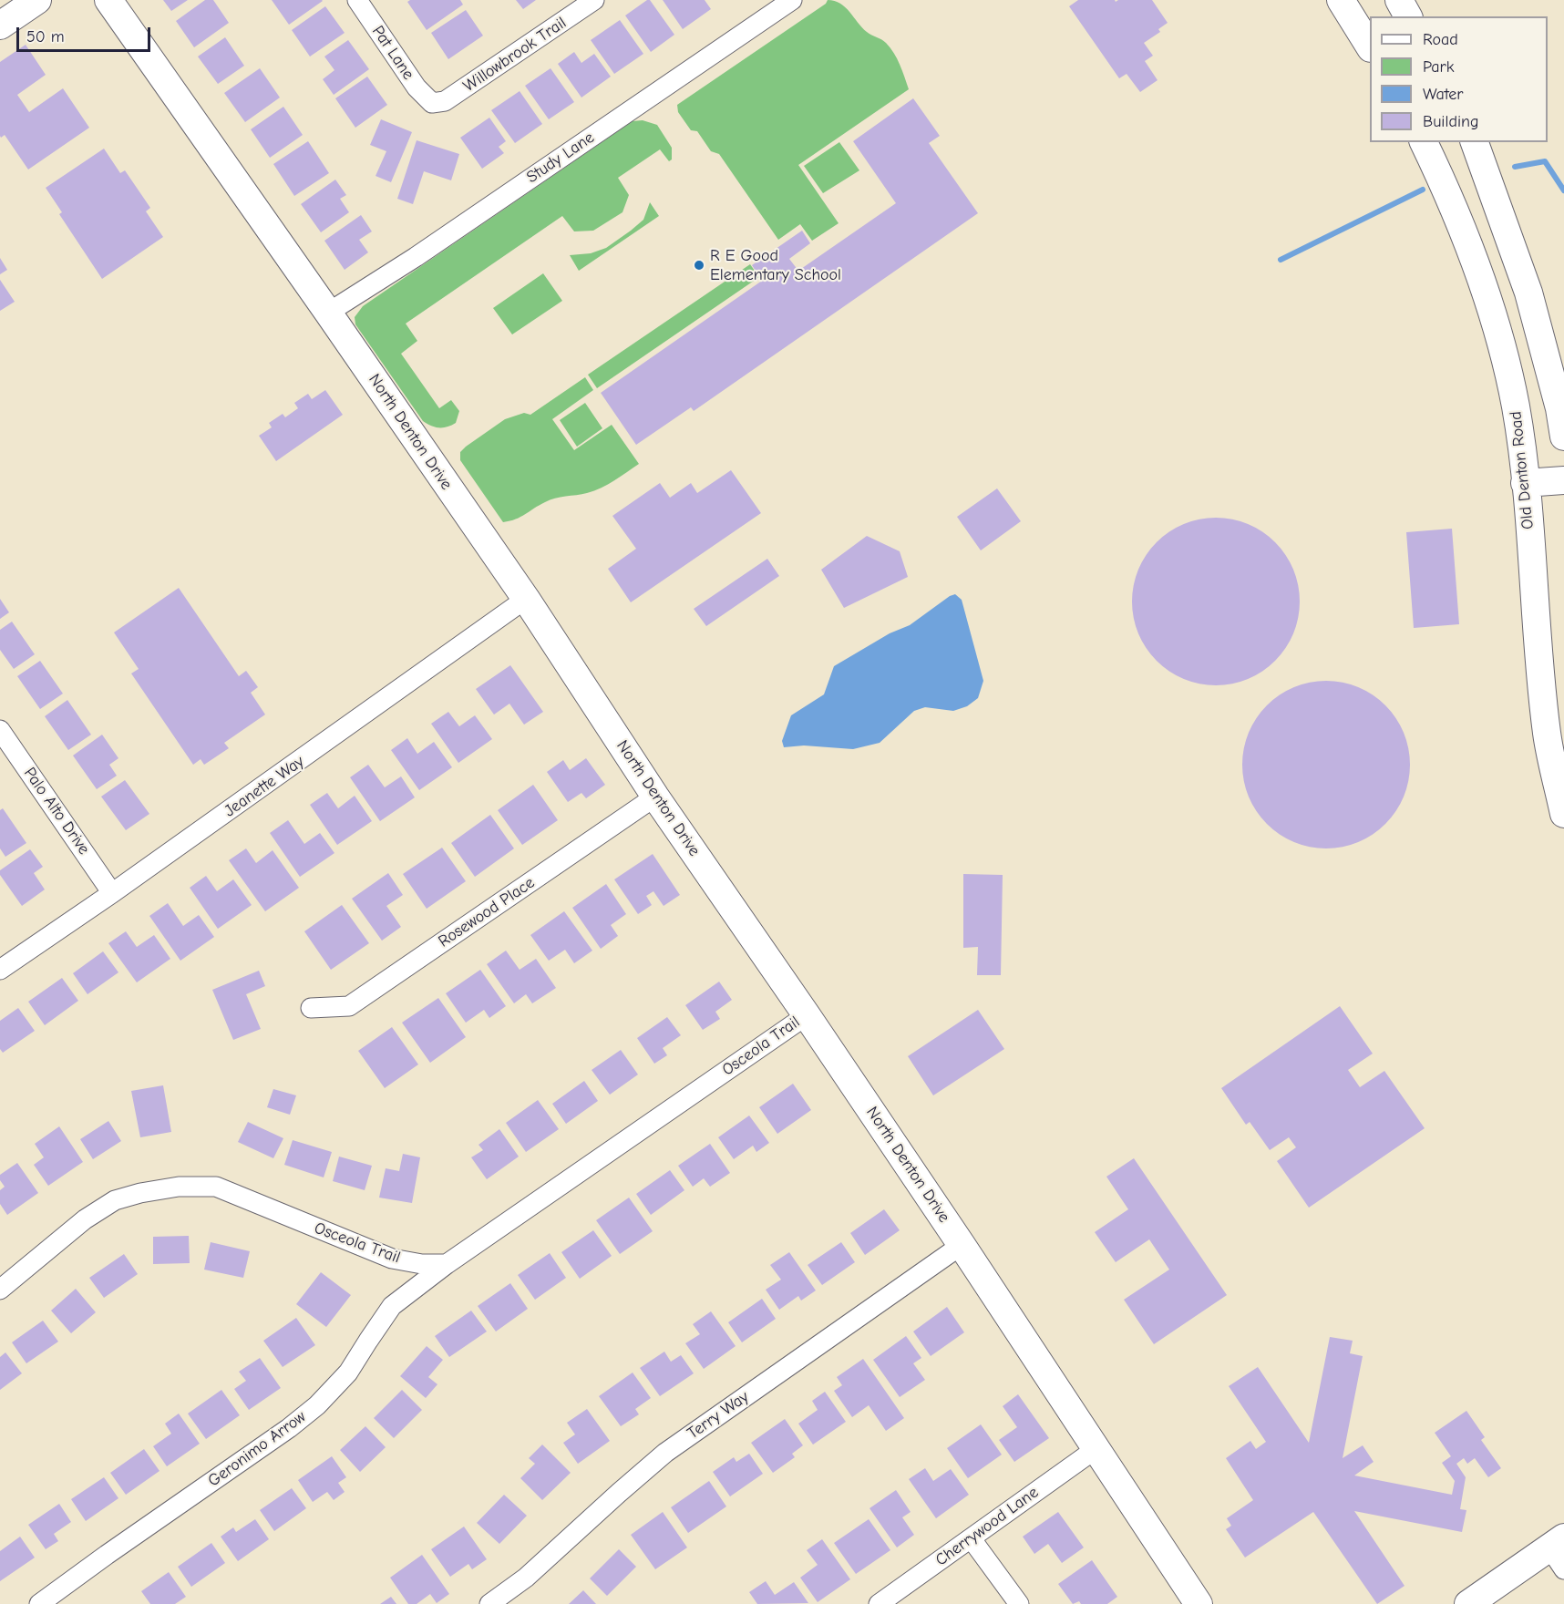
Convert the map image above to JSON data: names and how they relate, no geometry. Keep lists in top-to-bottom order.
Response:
{
  "streets": {
    "street": [
      "Pat Lane",
      "Willowbrook Trail",
      "Study Lane",
      "North Denton Drive",
      "Old Denton Road",
      "Jeanette Way",
      "Palo Alto Drive",
      "Rosewood Place",
      "Osceola Trail",
      "Terry Way",
      "Geronimo Arrow",
      "Cherrywood Lane"
    ]
  },
  "crossings": [
    ["Pat Lane", "Willowbrook Trail"],
    ["Study Lane", "North Denton Drive"],
    ["North Denton Drive", "Jeanette Way"],
    ["North Denton Drive", "Rosewood Place"],
    ["North Denton Drive", "Osceola Trail"],
    ["North Denton Drive", "Terry Way"],
    ["North Denton Drive", "Cherrywood Lane"],
    ["Jeanette Way", "Palo Alto Drive"],
    ["Osceola Trail", "Geronimo Arrow"]
  ],
  "places": ["R E Good Elementary School"],
  "legend": [
    "Road",
    "Park",
    "Water",
    "Building"
  ],
  "scale_bar": "50 m"
}
